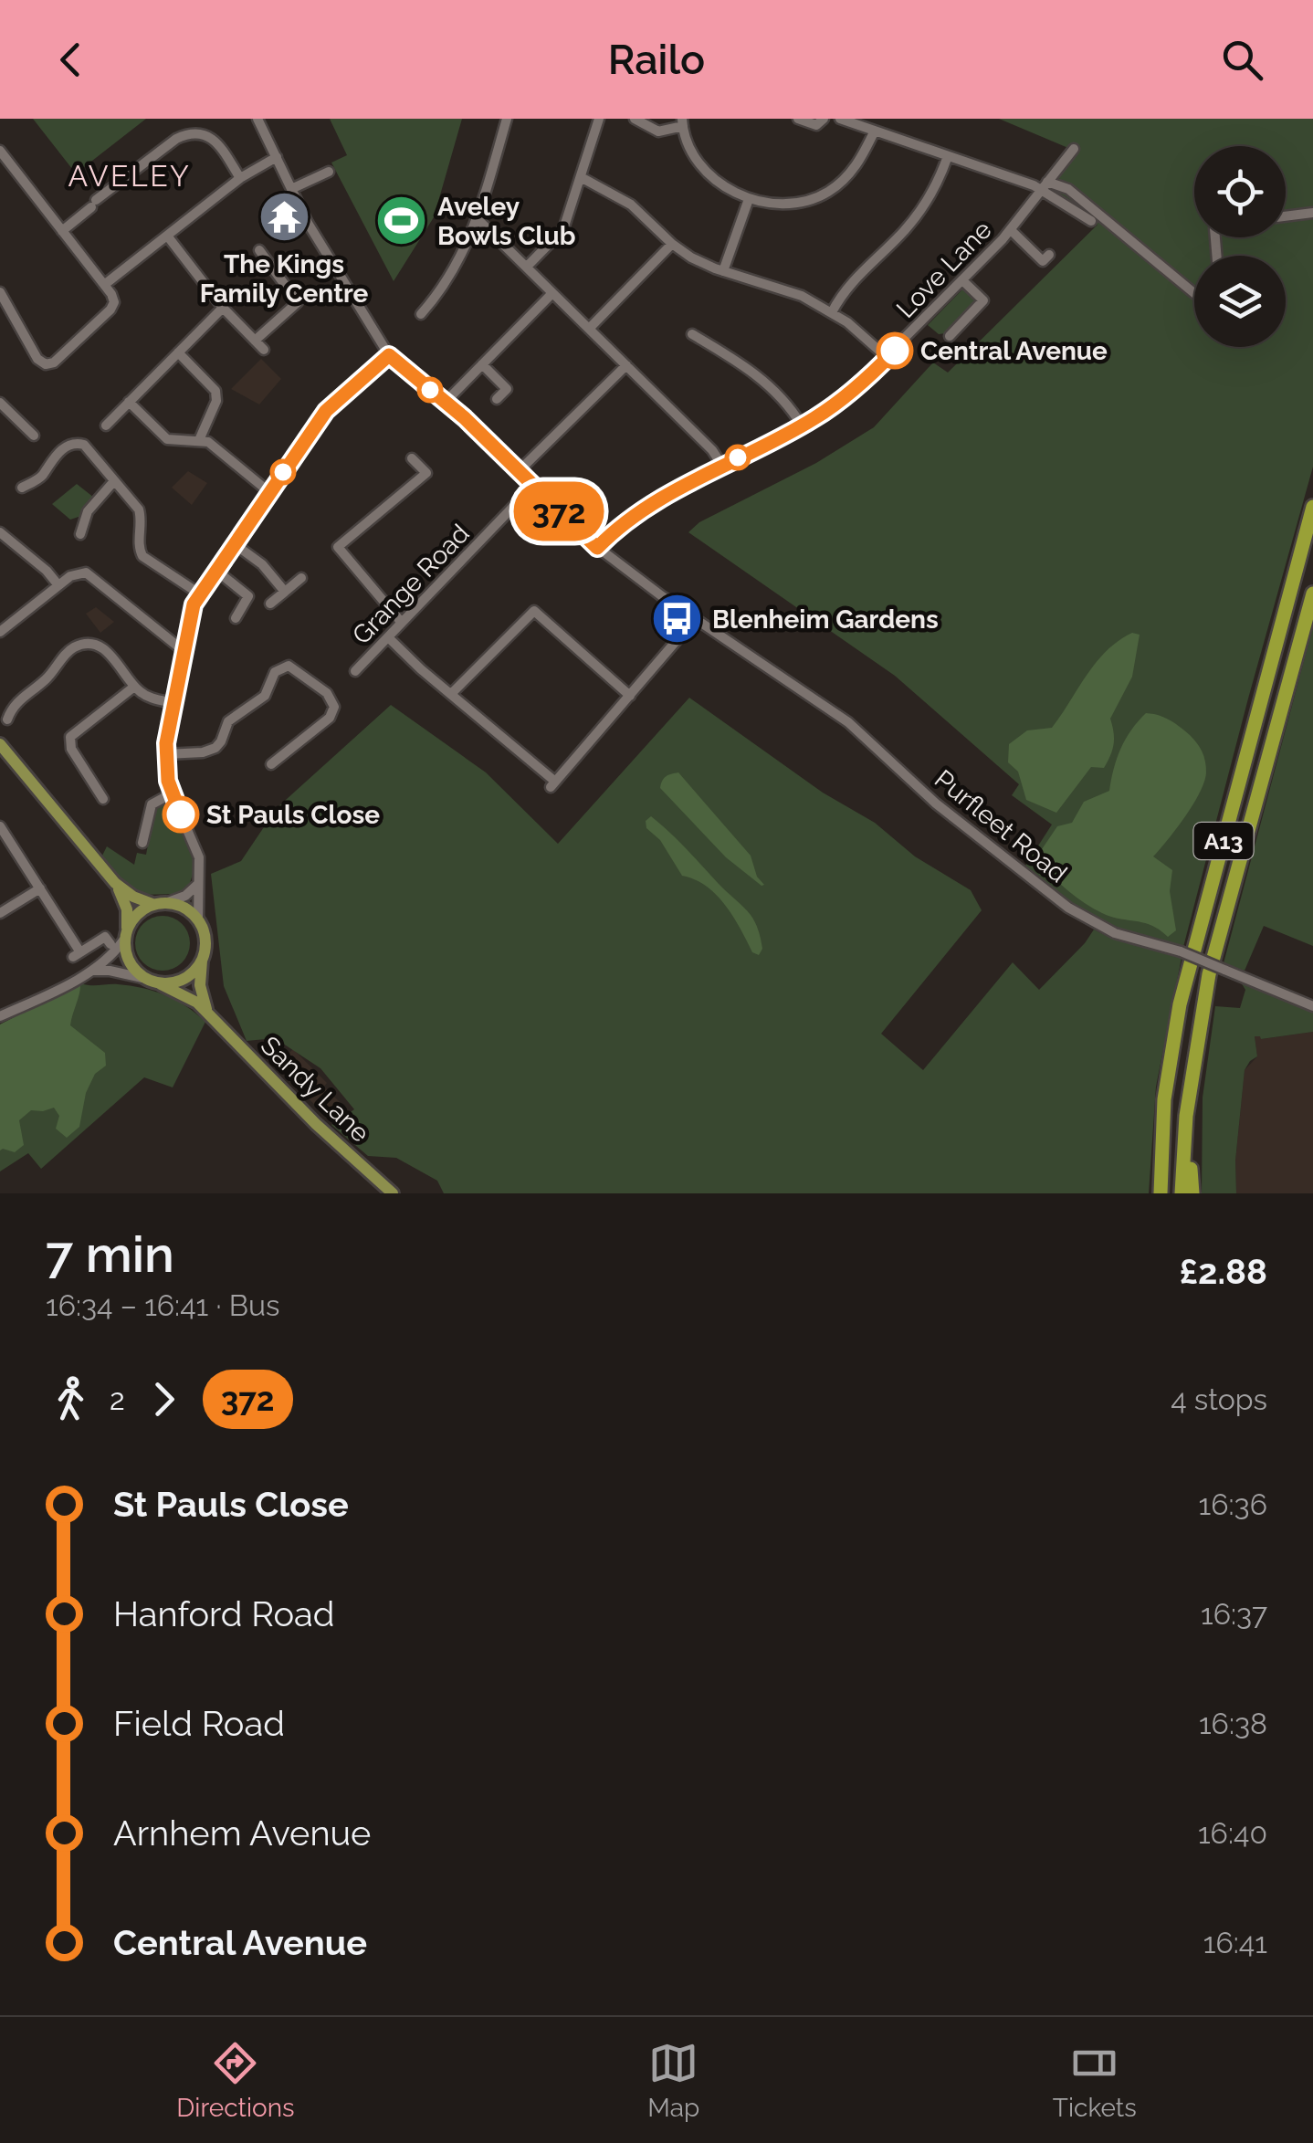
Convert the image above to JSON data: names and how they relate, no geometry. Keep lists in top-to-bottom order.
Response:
{
  "streets": {
    "highway": ["A13"],
    "main road": ["Sandy Lane"],
    "street": ["Love Lane", "Grange Road", "Purfleet Road"]
  },
  "crossings": [
    ["Love Lane", "Purfleet Road"]
  ],
  "districts": ["AVELEY"],
  "places": {
    "temple": ["The Kings Family Centre"],
    "sports": ["Aveley Bowls Club"],
    "other": ["Central Avenue", "St Pauls Close"],
    "bus stop": ["Blenheim Gardens"]
  },
  "lines": ["bus line 372"],
  "page": {
    "header": "Railo",
    "on_map": "372",
    "heading": ["7 min", "16:34 – 16:41 · Bus", "£2.88"],
    "legs": ["2", "372", "4 stops"],
    "list": [
      {
        "name": "St Pauls Close",
        "value": "16:36"
      },
      {
        "name": "Hanford Road",
        "value": "16:37"
      },
      {
        "name": "Field Road",
        "value": "16:38"
      },
      {
        "name": "Arnhem Avenue",
        "value": "16:40"
      },
      {
        "name": "Central Avenue",
        "value": "16:41"
      }
    ],
    "tabs": ["Directions", "Map", "Tickets"]
  }
}
